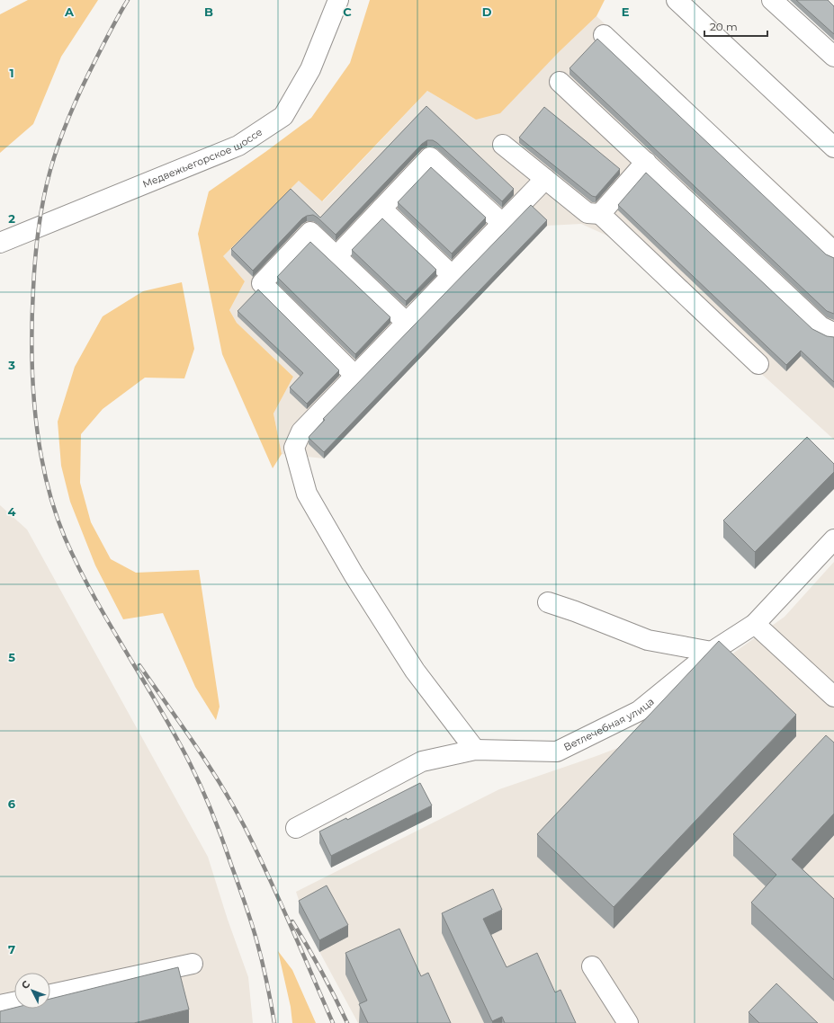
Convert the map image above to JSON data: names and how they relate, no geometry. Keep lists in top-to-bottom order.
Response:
{
  "streets": {
    "street": ["Медвежьегорское шоссе", "Ветлечебная улица"]
  },
  "scale_bar": "20 m",
  "north": "top left",
  "grid": {
    "columns": [
      "A",
      "B",
      "C",
      "D",
      "E"
    ],
    "rows": [
      "1",
      "2",
      "3",
      "4",
      "5",
      "6",
      "7"
    ]
  }
}
